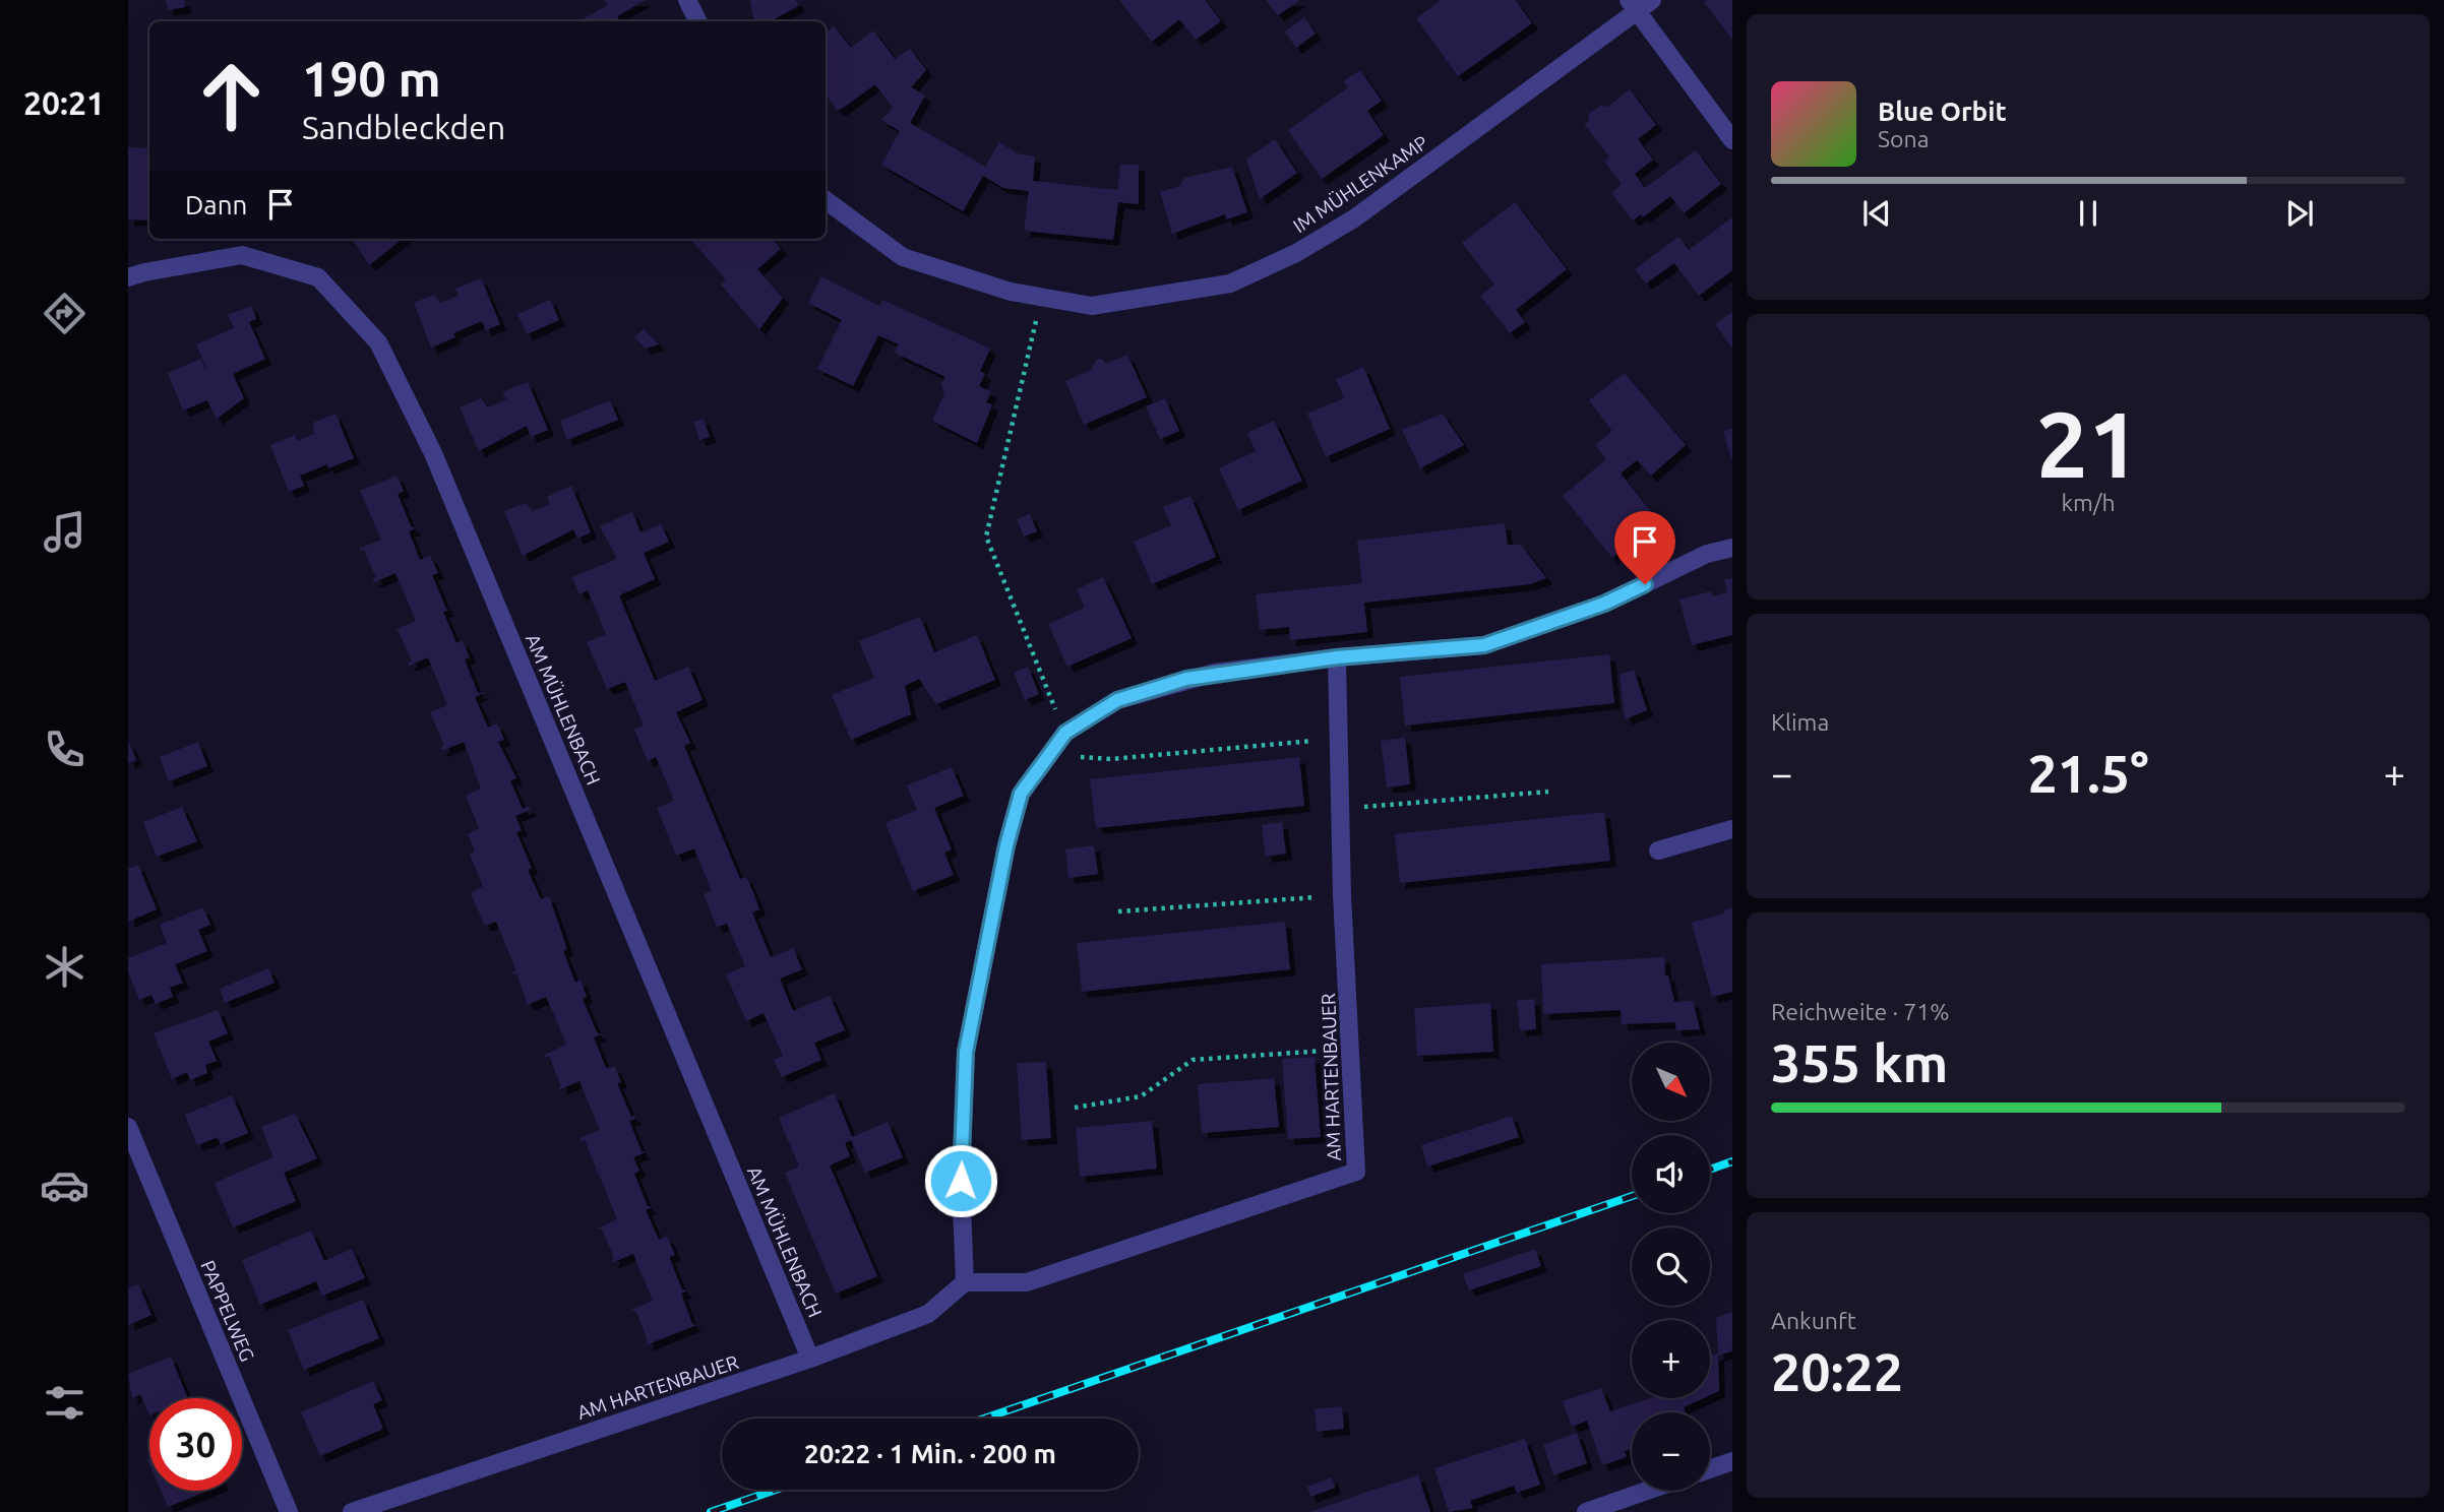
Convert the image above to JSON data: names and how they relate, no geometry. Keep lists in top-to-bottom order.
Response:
{
  "streets": {
    "street": [
      "IM MÜHLENKAMP",
      "AM MÜHLENBACH",
      "AM HARTENBAUER",
      "PAPPELWEG"
    ]
  },
  "crossings": [
    ["AM MÜHLENBACH", "AM HARTENBAUER"]
  ],
  "north": "bottom right",
  "page": {
    "tabs": "20:21",
    "turn": ["190 m", "Sandbleckden"],
    "song": ["Blue Orbit", "Sona"],
    "then": "Dann",
    "tile": [
      ["21", "km/h"],
      "Klima",
      ["Reichweite · 71%", "355 km"],
      ["Ankunft", "20:22"]
    ],
    "heat": ["−", "21.5°", "+"],
    "map_buttons": ["+", "−"],
    "limit": "30",
    "trip": "20:22 · 1 Min. · 200 m"
  }
}
